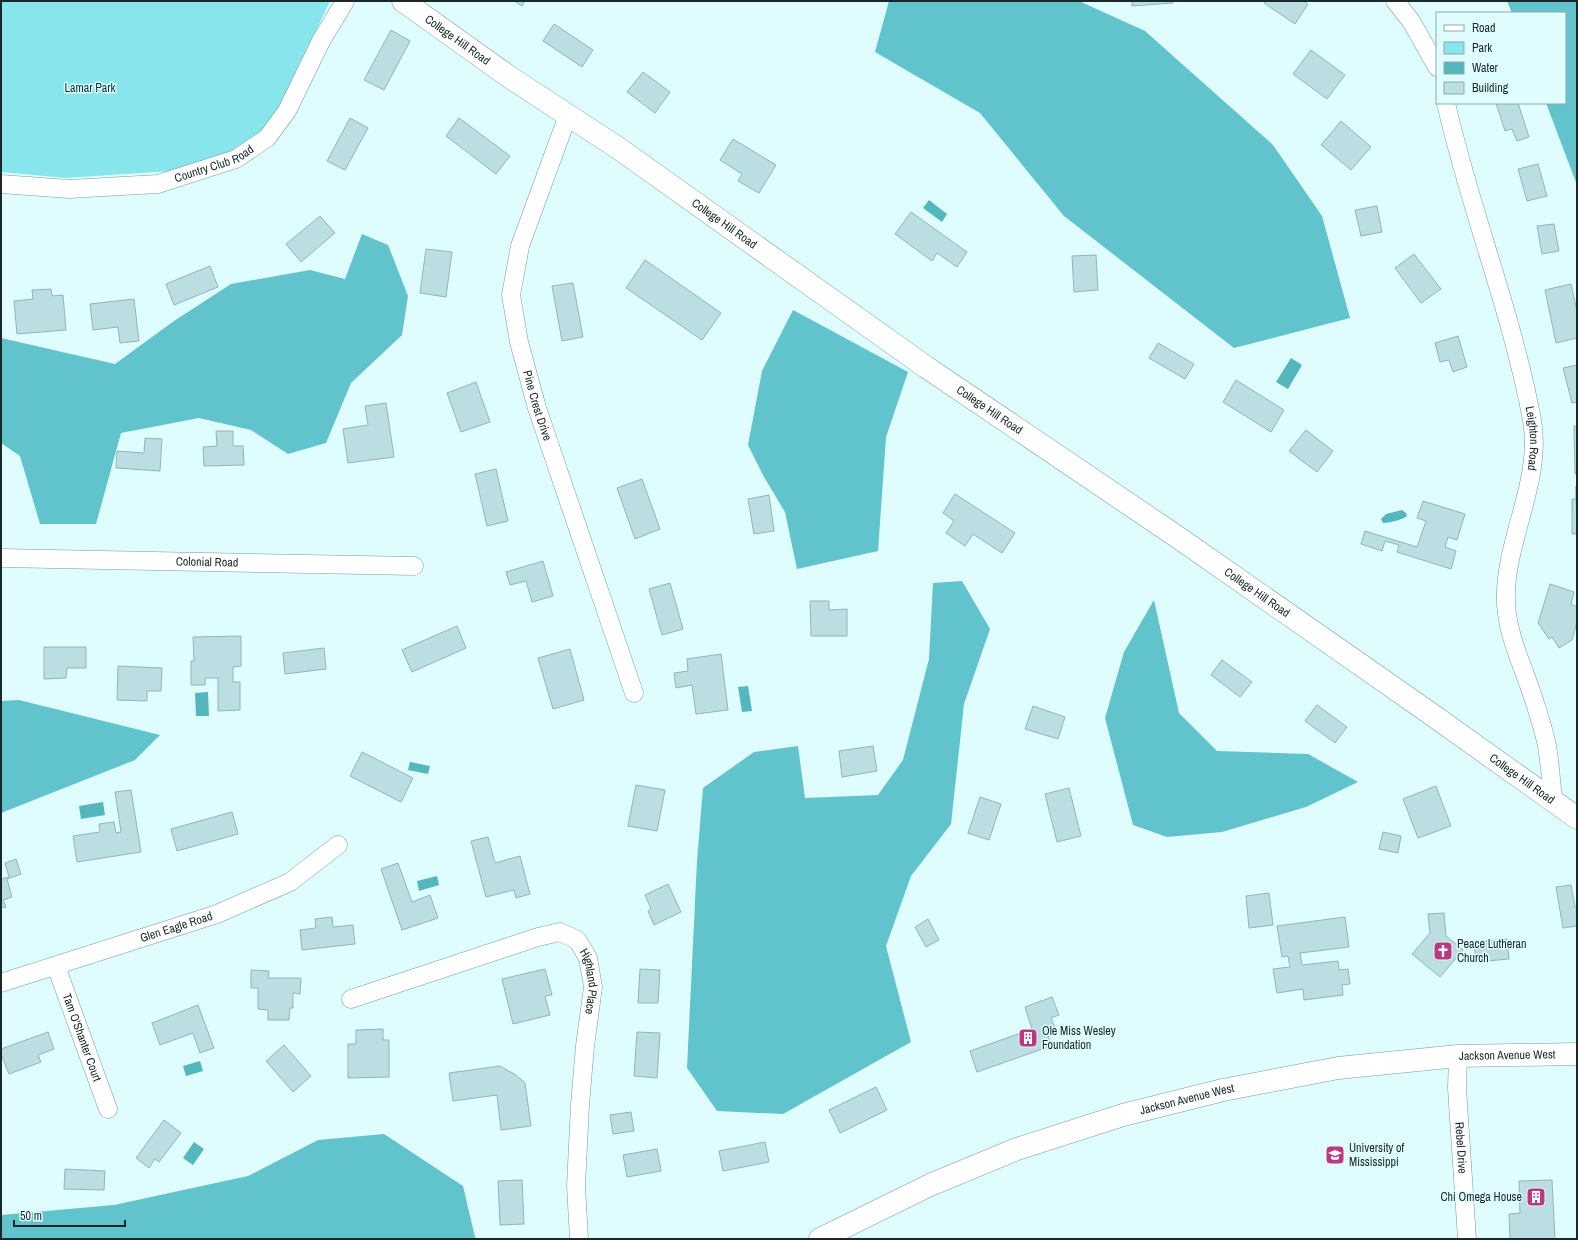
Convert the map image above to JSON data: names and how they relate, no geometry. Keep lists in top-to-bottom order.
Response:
{
  "streets": {
    "street": [
      "College Hill Road",
      "Country Club Road",
      "Pine Crest Drive",
      "Leighton Road",
      "Colonial Road",
      "Glen Eagle Road",
      "Highland Place",
      "Tam O'Shanter Court",
      "Jackson Avenue West",
      "Rebel Drive"
    ]
  },
  "crossings": [
    ["College Hill Road", "Pine Crest Drive"],
    ["College Hill Road", "Leighton Road"],
    ["Glen Eagle Road", "Tam O'Shanter Court"],
    ["Jackson Avenue West", "Rebel Drive"]
  ],
  "parks": ["Lamar Park"],
  "places": {
    "church": ["Peace Lutheran Church"],
    "building": ["Ole Miss Wesley Foundation", "Chi Omega House"],
    "school or university": ["University of Mississippi"]
  },
  "legend": [
    "Road",
    "Park",
    "Water",
    "Building"
  ],
  "scale_bar": "50 m"
}
